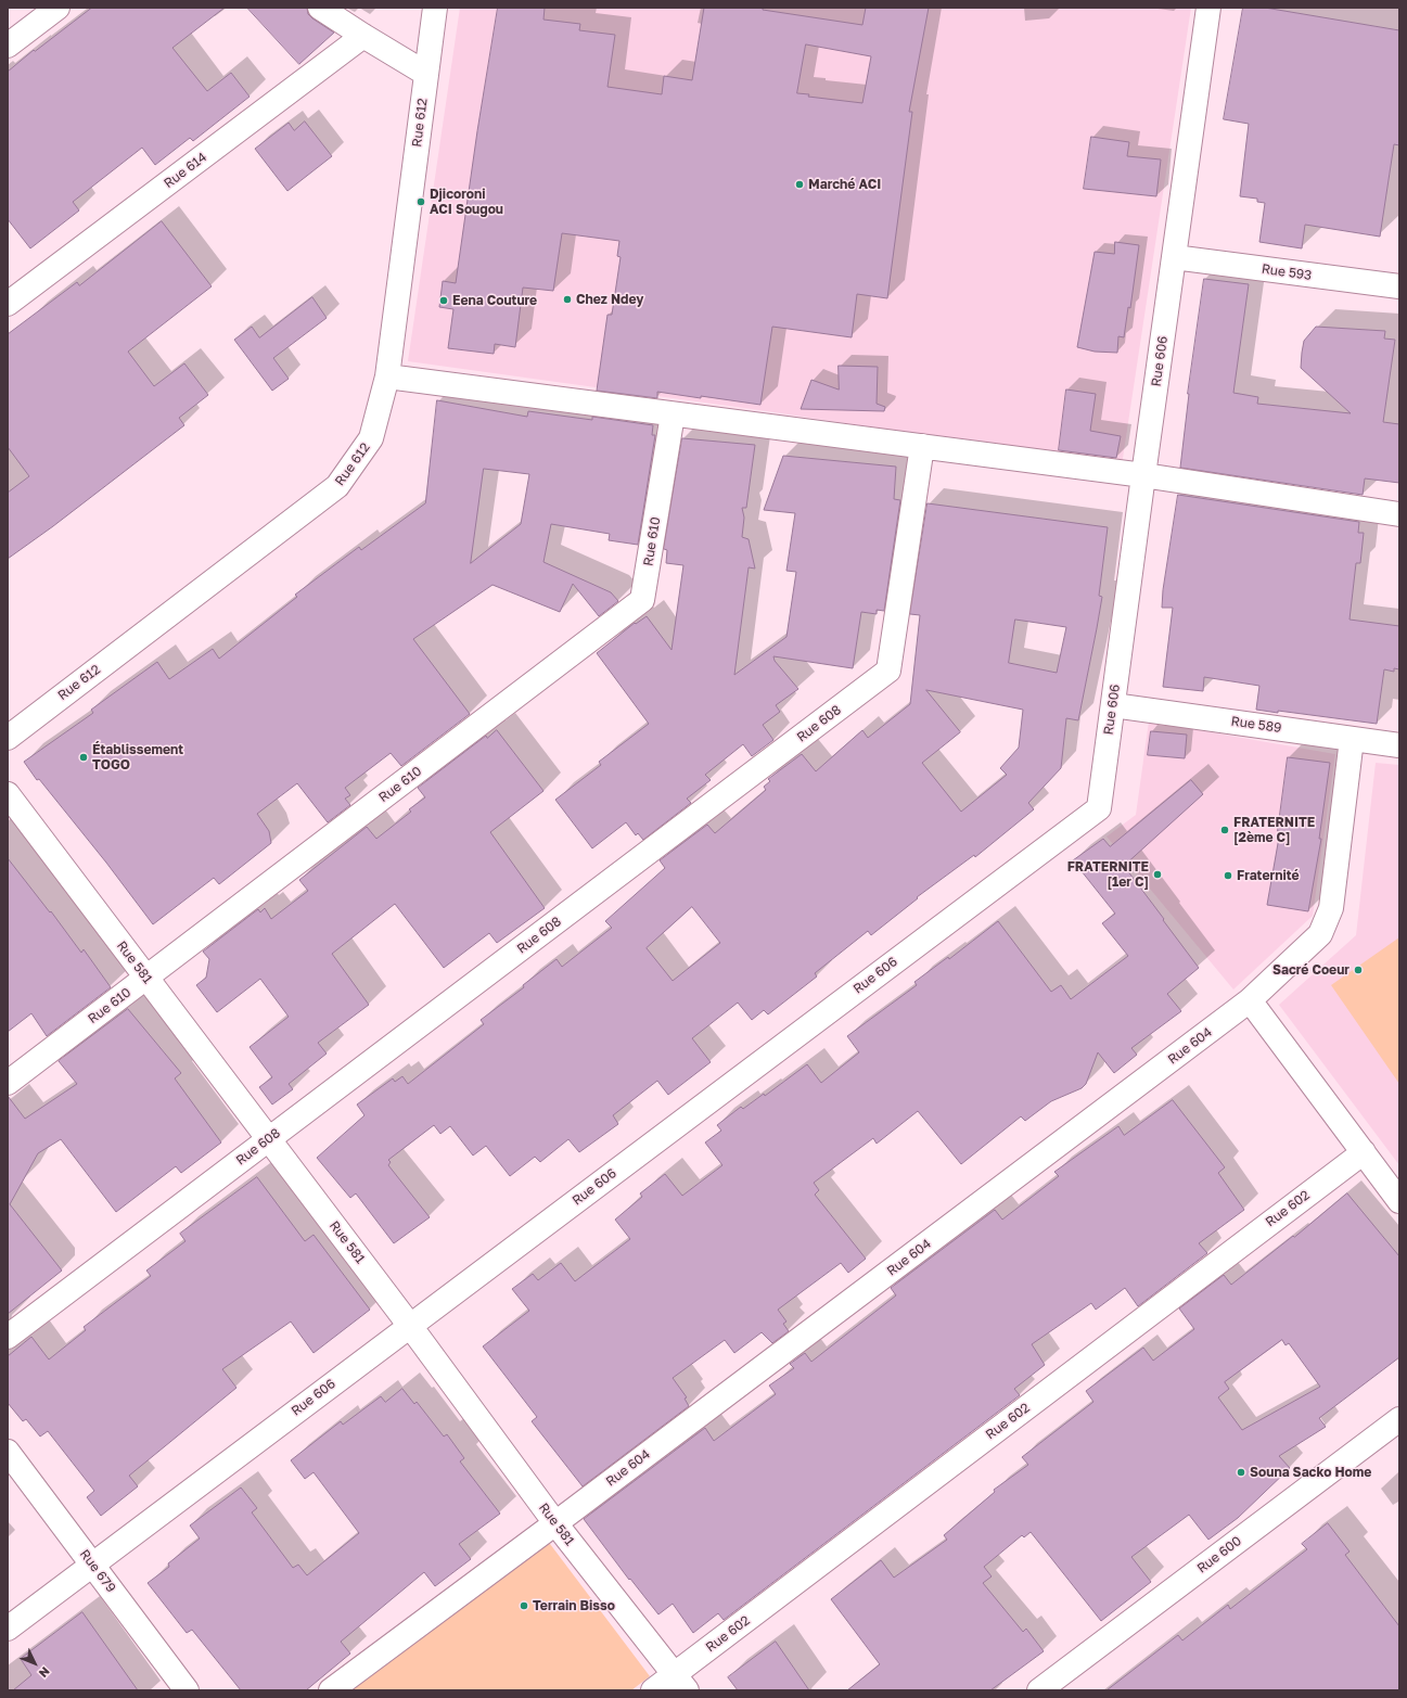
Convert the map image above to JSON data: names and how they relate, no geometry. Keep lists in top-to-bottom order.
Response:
{
  "streets": {
    "street": [
      "Rue 612",
      "Rue 614",
      "Rue 593",
      "Rue 606",
      "Rue 610",
      "Rue 608",
      "Rue 589",
      "Rue 581",
      "Rue 604",
      "Rue 602",
      "Rue 600",
      "Rue 679"
    ]
  },
  "crossings": [
    ["Rue 593", "Rue 606"],
    ["Rue 606", "Rue 589"],
    ["Rue 606", "Rue 581"],
    ["Rue 606", "Rue 679"],
    ["Rue 610", "Rue 581"],
    ["Rue 608", "Rue 581"],
    ["Rue 589", "Rue 604"],
    ["Rue 581", "Rue 604"],
    ["Rue 581", "Rue 602"]
  ],
  "places": [
    "Marché ACI",
    "Djicoroni ACI Sougou",
    "Chez Ndey",
    "Eena Couture",
    "Établissement TOGO",
    "FRATERNITE [2ème C]",
    "FRATERNITE [1er C]",
    "Fraternité",
    "Sacré Coeur",
    "Souna Sacko Home",
    "Terrain Bisso"
  ],
  "north": "bottom right"
}
